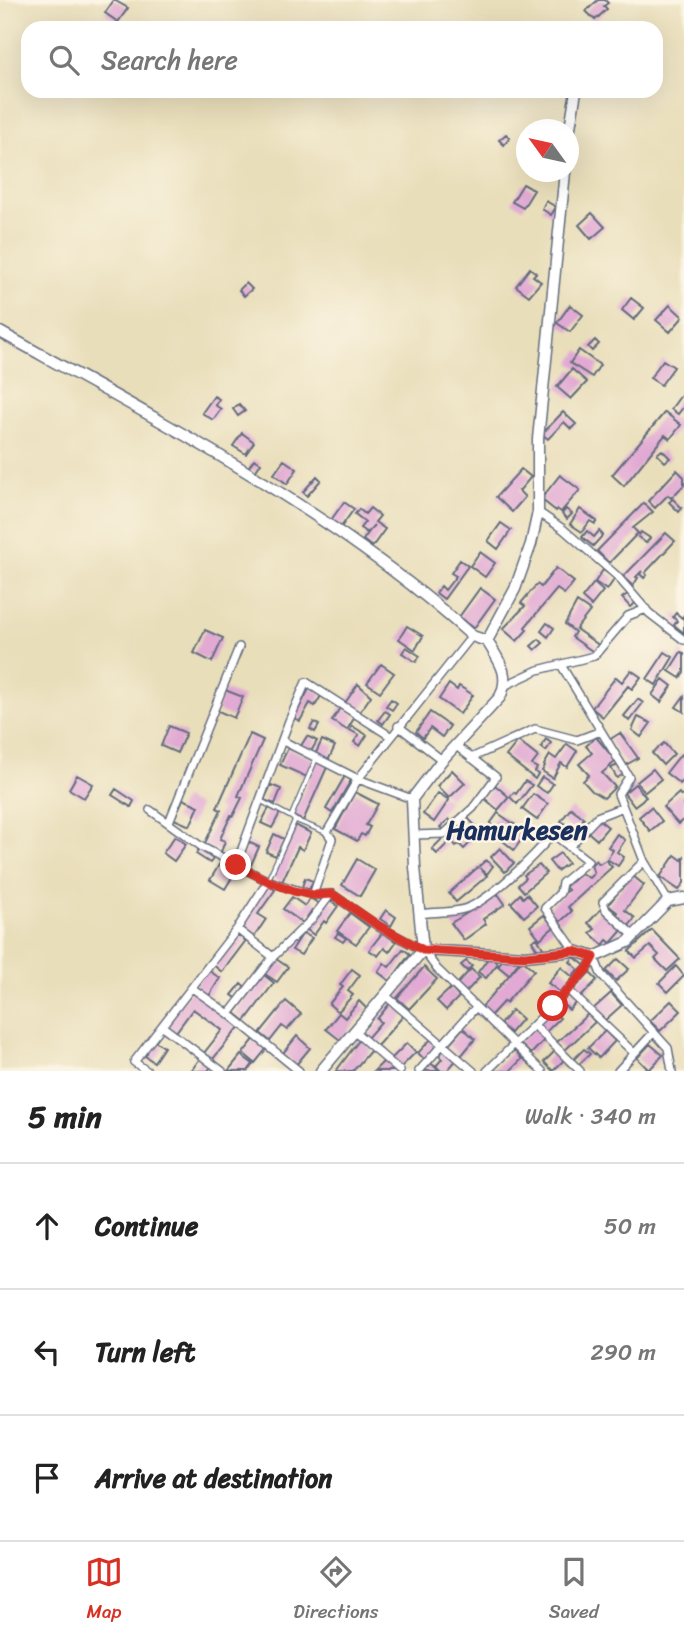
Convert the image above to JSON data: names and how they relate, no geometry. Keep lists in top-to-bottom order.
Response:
{
  "districts": ["Hamurkesen"],
  "north": "top left",
  "page": {
    "search": "Search here",
    "heading": ["5 min", "Walk · 340 m"],
    "list": [
      ["Continue", "50 m"],
      ["Turn left", "290 m"],
      "Arrive at destination"
    ],
    "nav": ["Map", "Directions", "Saved"]
  }
}
